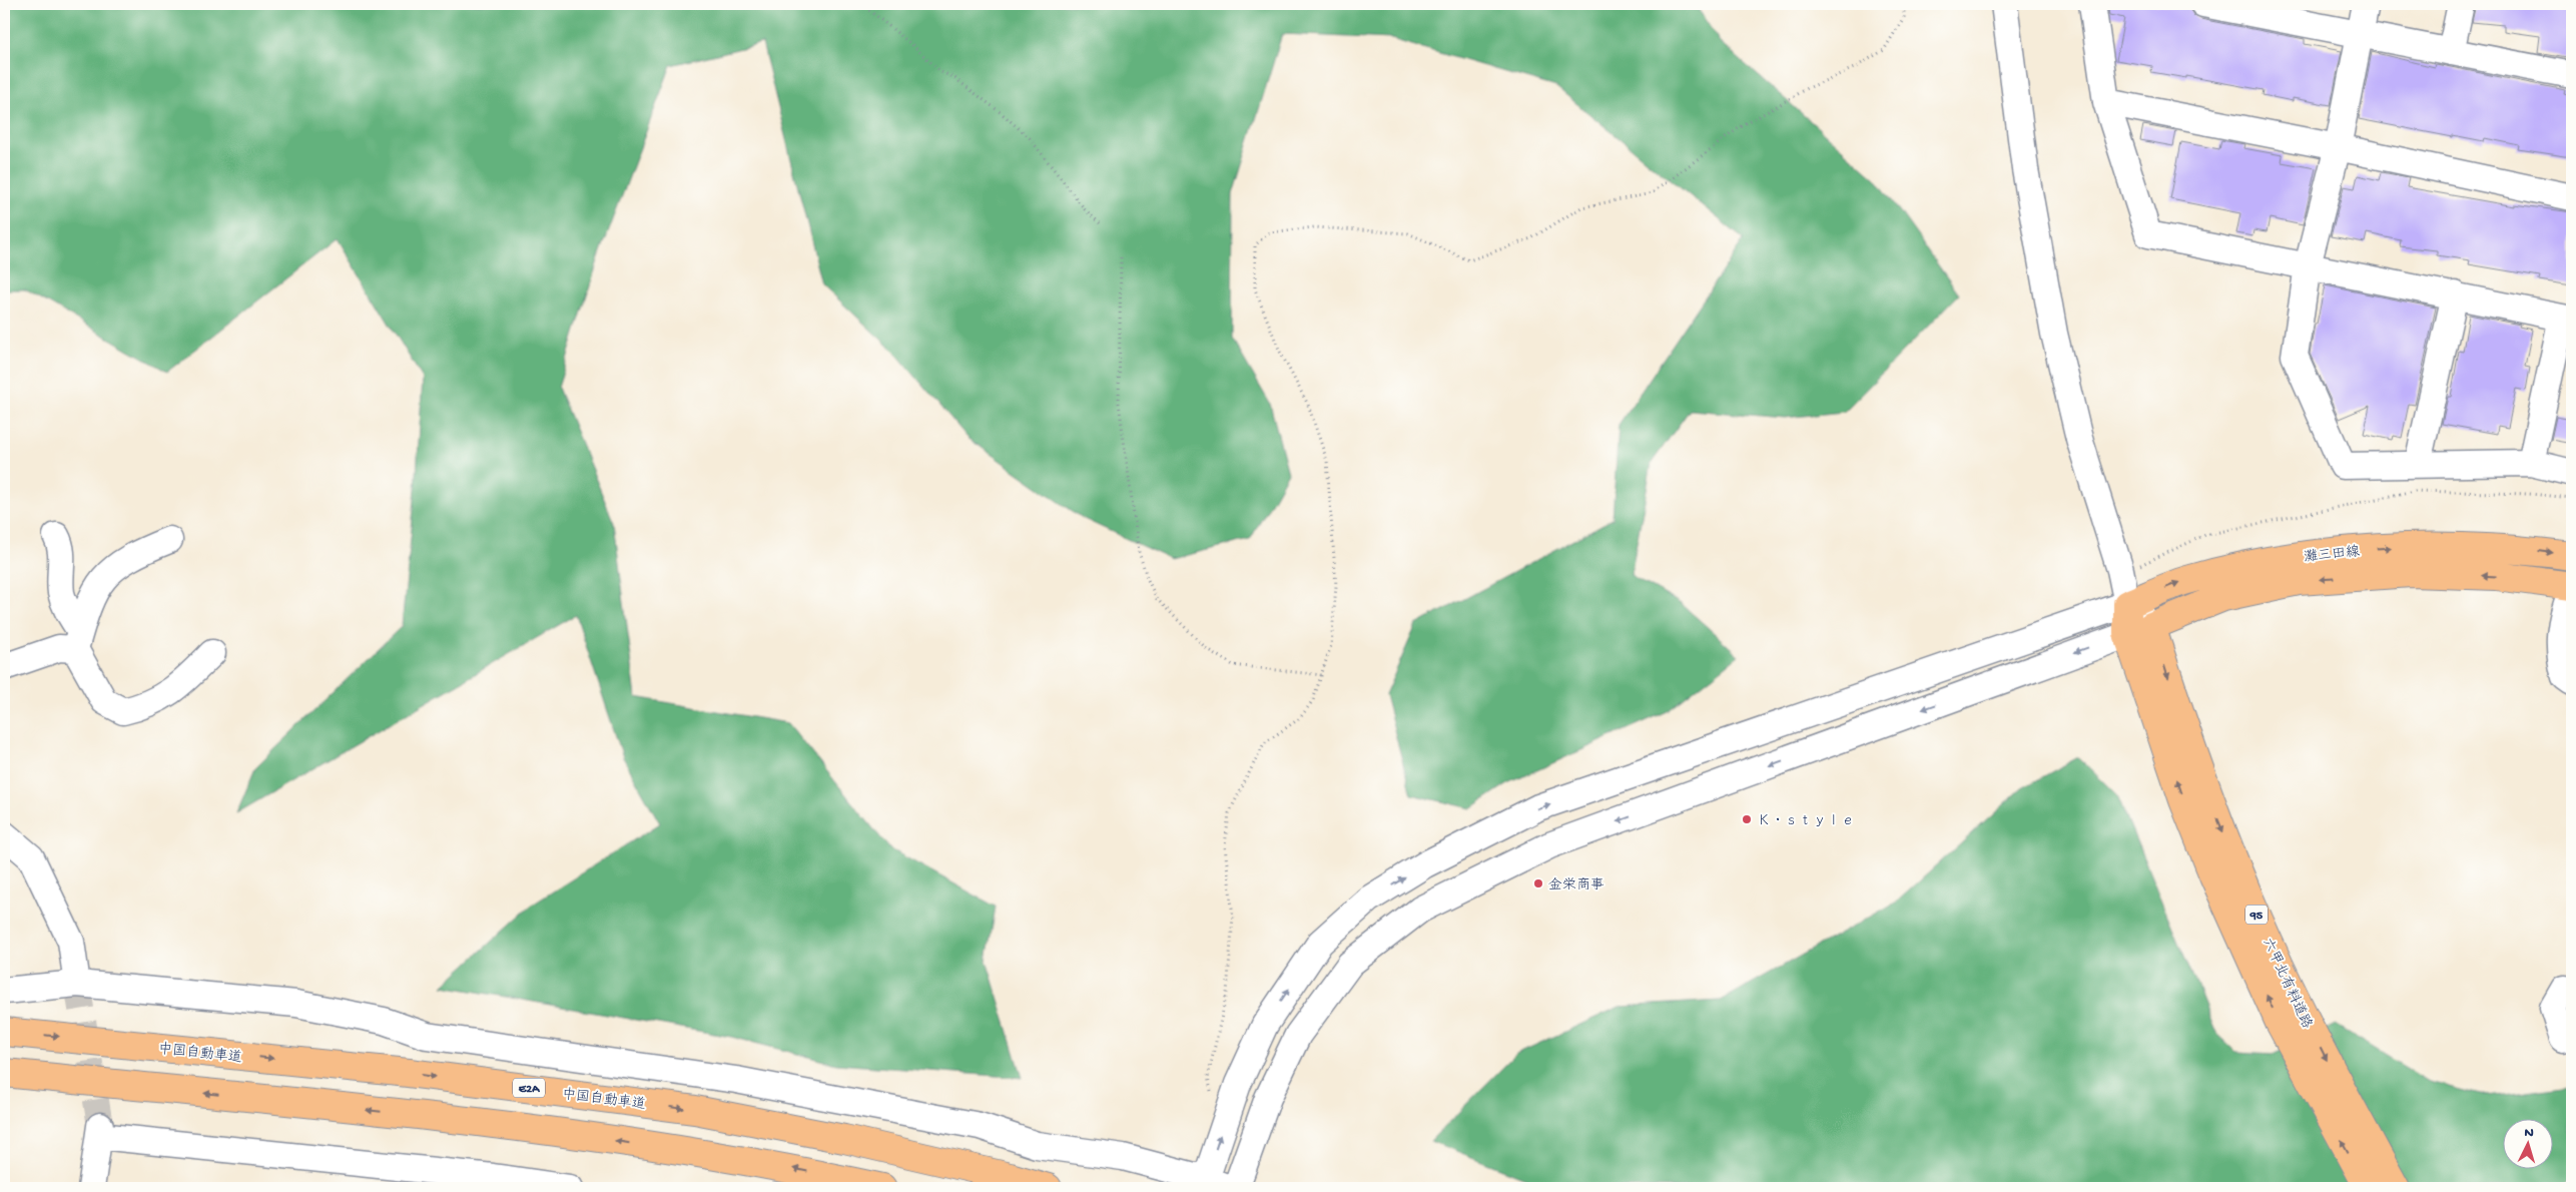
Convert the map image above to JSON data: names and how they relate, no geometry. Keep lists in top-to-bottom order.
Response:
{
  "streets": {
    "main road": [
      "灘三田線",
      "95",
      "六甲北有料道路",
      "中国自動車道",
      "E2A"
    ]
  },
  "crossings": [
    ["灘三田線", "95"],
    ["灘三田線", "六甲北有料道路"],
    ["95", "六甲北有料道路"]
  ],
  "places": ["Ｋ・ｓｔｙｌｅ", "金栄商事"],
  "north": "top"
}
